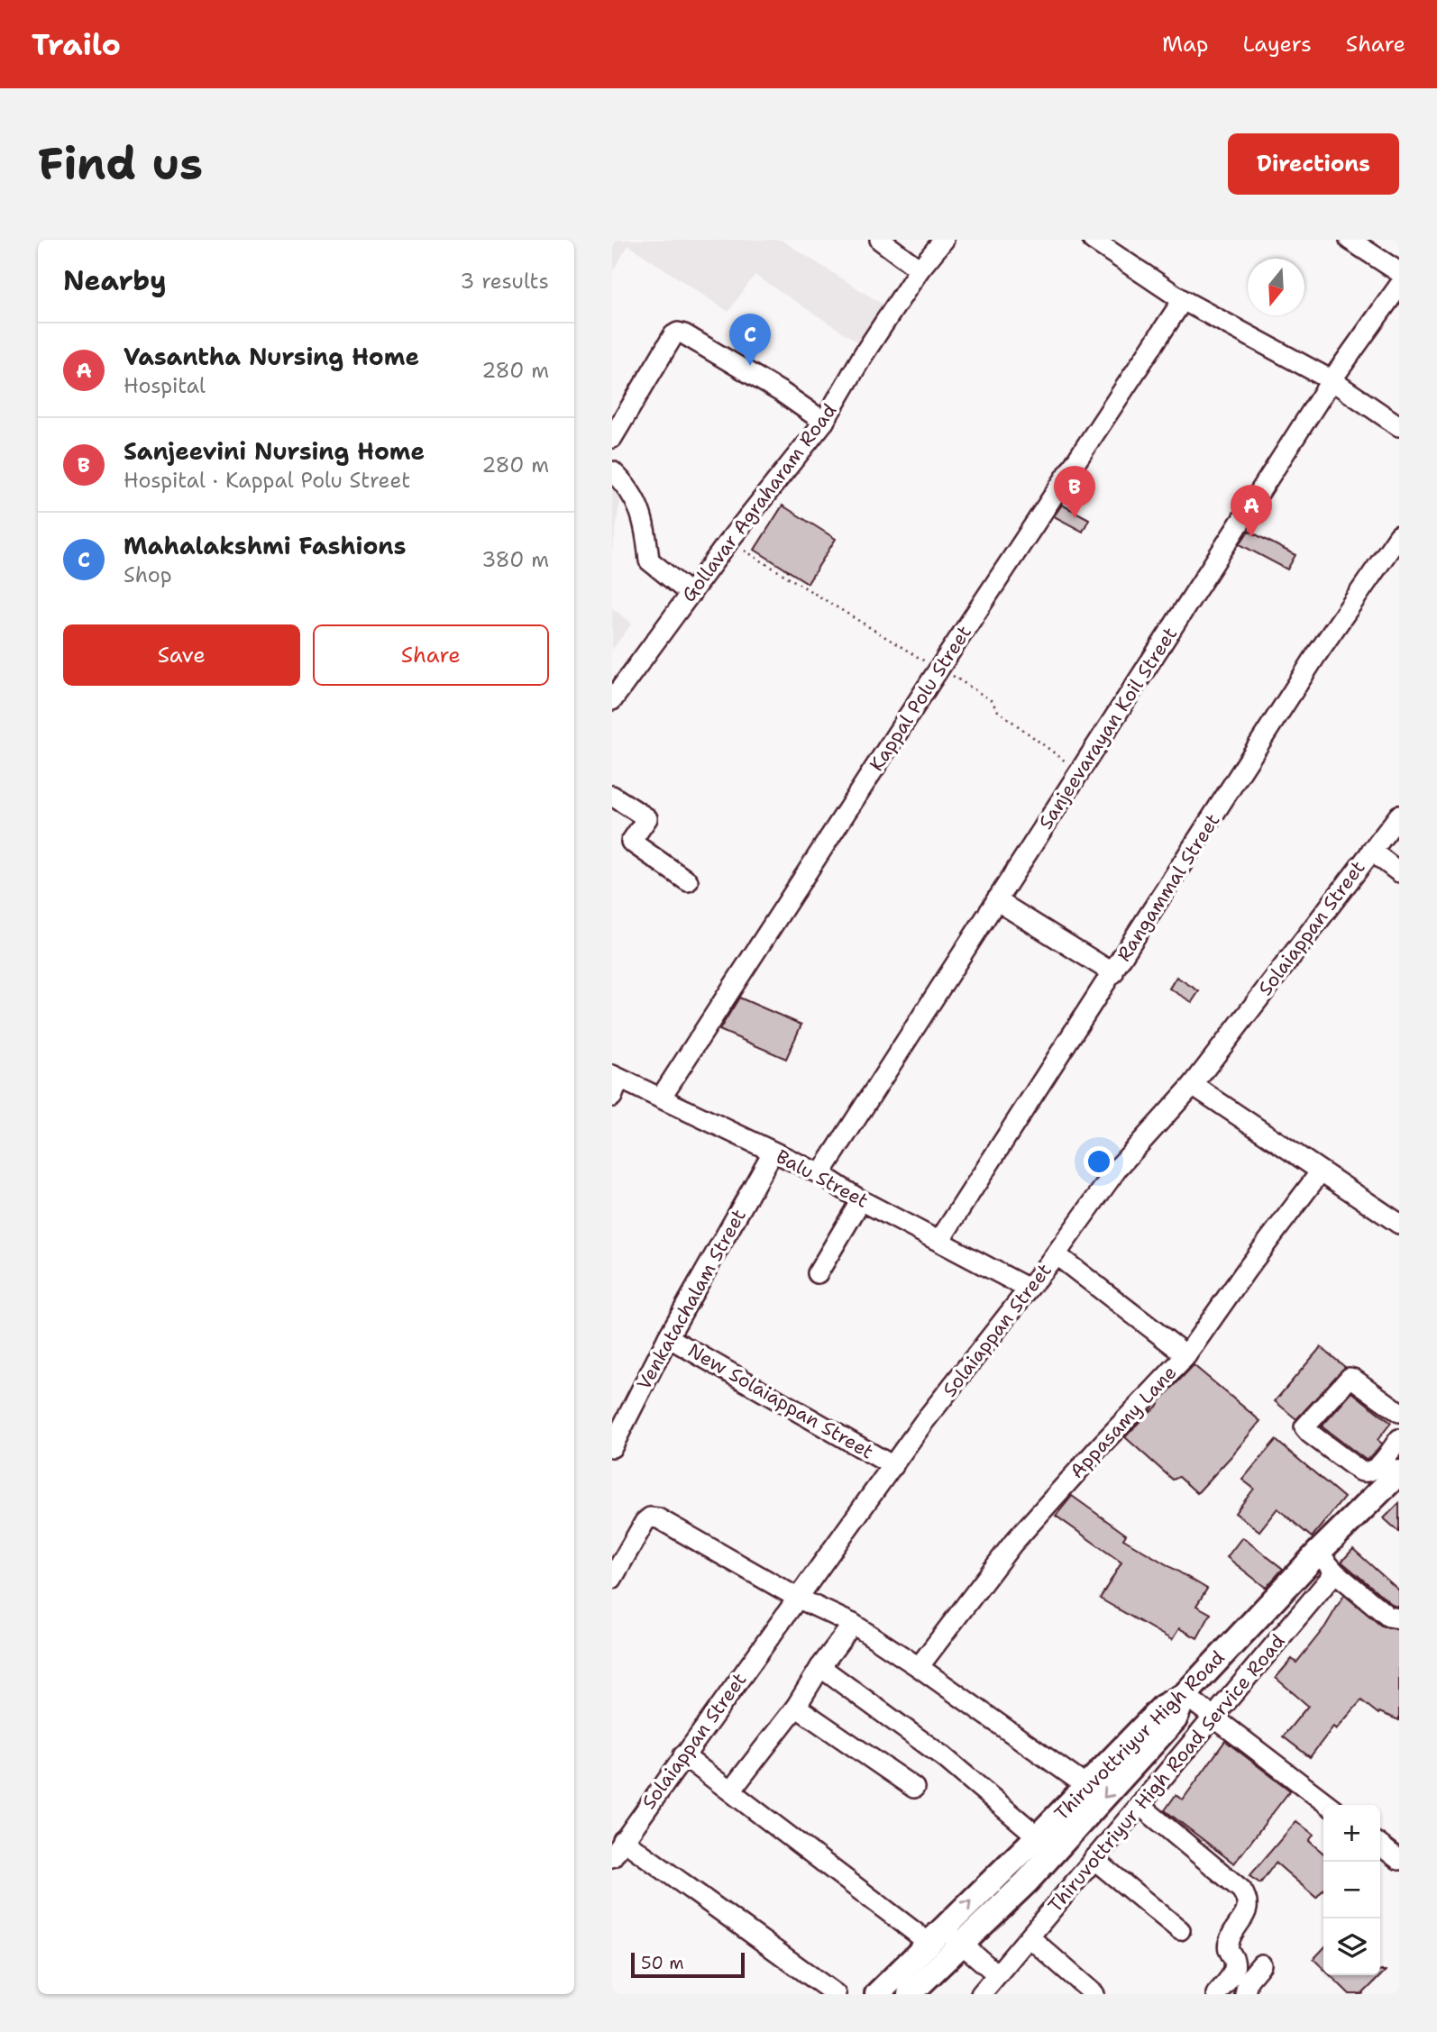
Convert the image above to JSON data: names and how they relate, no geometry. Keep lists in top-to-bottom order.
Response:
{
  "streets": {
    "main road": ["Thiruvottriyur High Road"],
    "street": [
      "Gollavar Agraharam Road",
      "Kappal Polu Street",
      "Sanjeevarayan Koil Street",
      "Rangammal Street",
      "Solaiappan Street",
      "Balu Street",
      "Venkatachalam Street",
      "New Solaiappan Street",
      "Appasamy Lane",
      "Thiruvottriyur High Road Service Road"
    ]
  },
  "crossings": [
    ["Kappal Polu Street", "Balu Street"],
    ["Sanjeevarayan Koil Street", "Balu Street"],
    ["Rangammal Street", "Balu Street"],
    ["Solaiappan Street", "Balu Street"],
    ["Solaiappan Street", "New Solaiappan Street"],
    ["Balu Street", "Venkatachalam Street"],
    ["Venkatachalam Street", "New Solaiappan Street"]
  ],
  "scale_bar": "50 m",
  "north": "bottom",
  "page": {
    "header": "Trailo",
    "nav": ["Map", "Layers", "Share"],
    "buttons": [
      "Directions",
      ["Save", "Share"]
    ],
    "title": "Find us",
    "heading": ["Nearby", "3 results"],
    "pins": ["C", "B", "A"],
    "list": [
      {
        "mark": "A",
        "name": "Vasantha Nursing Home",
        "note": "Hospital",
        "value": "280 m"
      },
      {
        "mark": "B",
        "name": "Sanjeevini Nursing Home",
        "note": "Hospital · Kappal Polu Street",
        "value": "280 m"
      },
      {
        "mark": "C",
        "name": "Mahalakshmi Fashions",
        "note": "Shop",
        "value": "380 m"
      }
    ],
    "map_buttons": ["+", "−"],
    "scale": "50 m"
  }
}
